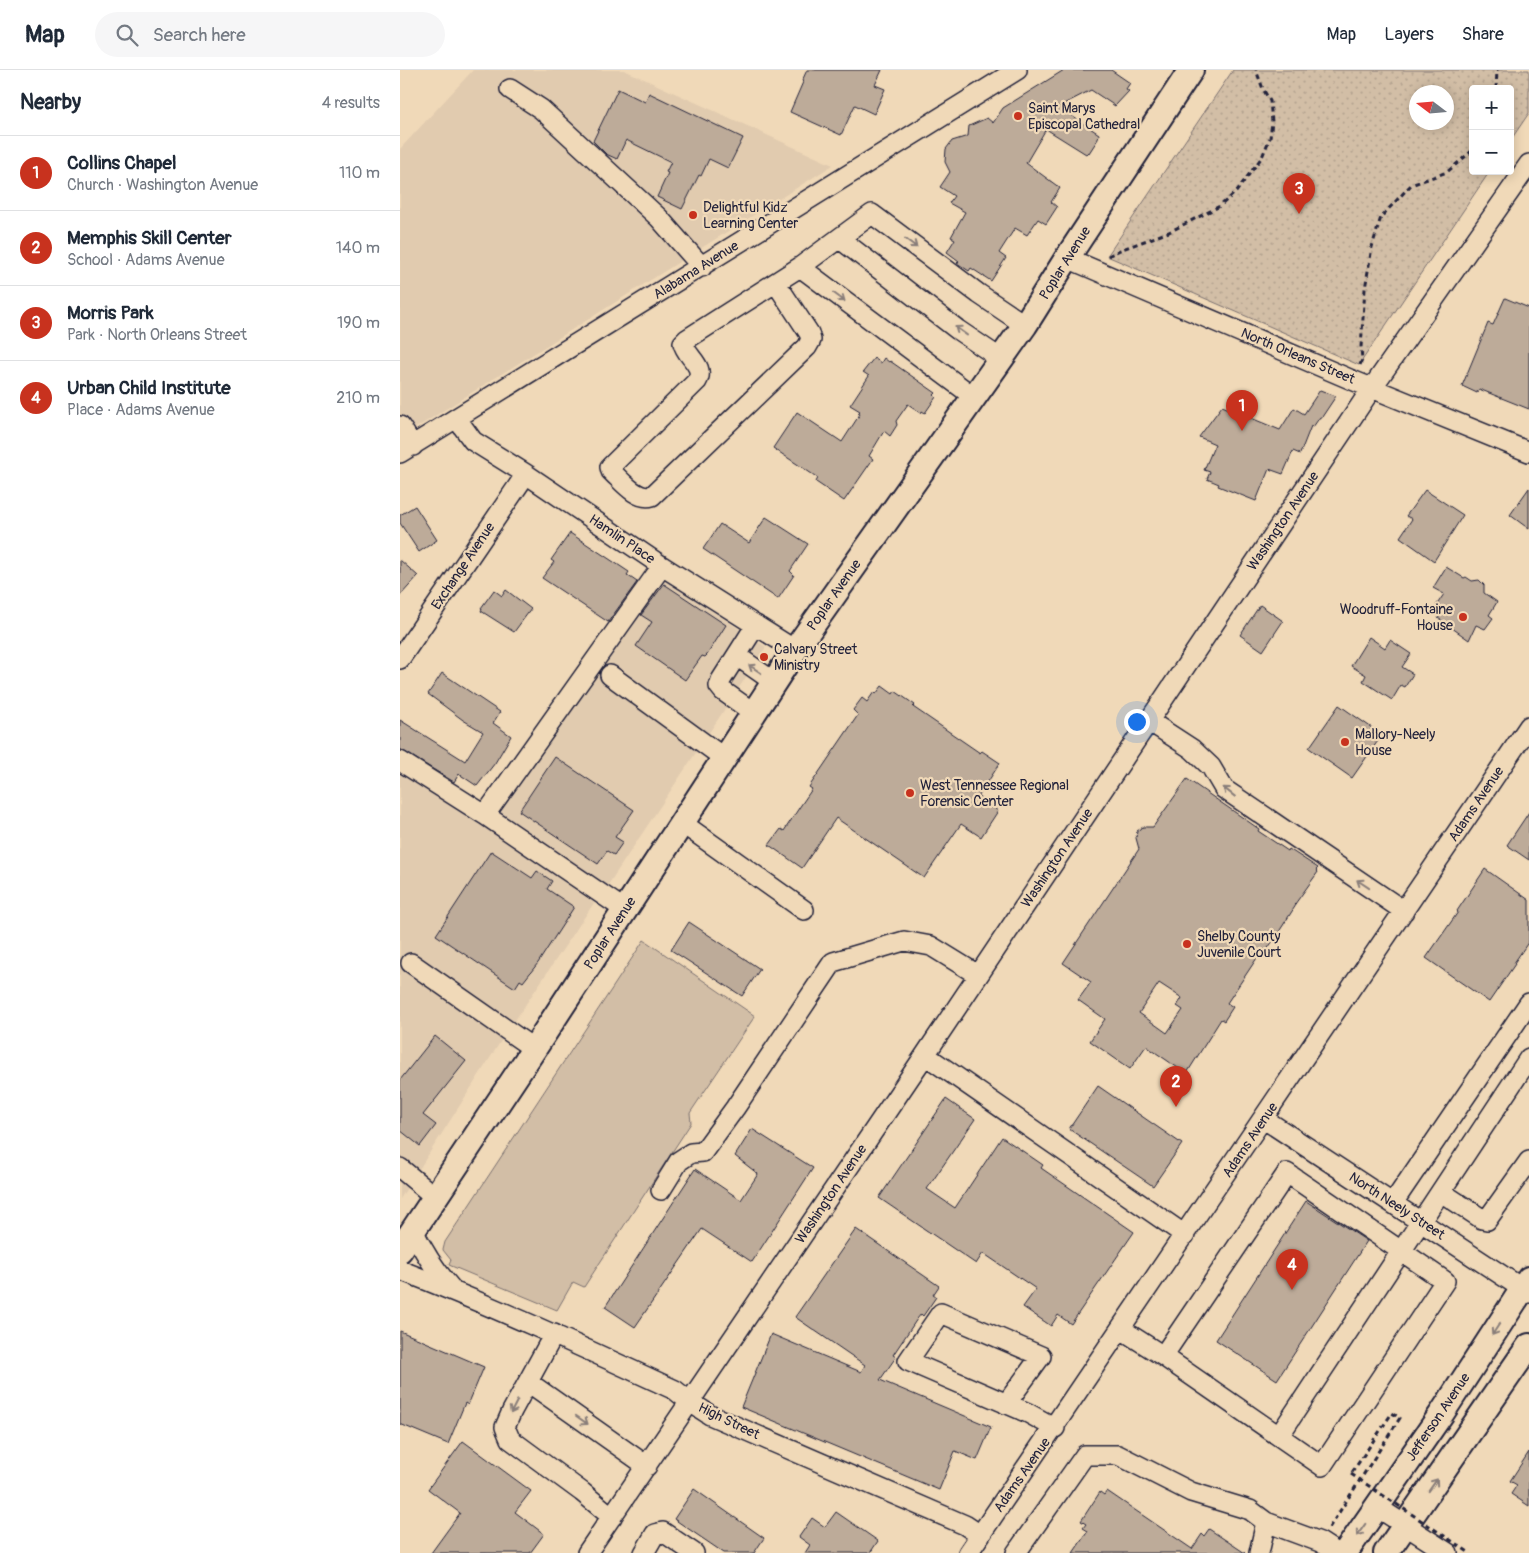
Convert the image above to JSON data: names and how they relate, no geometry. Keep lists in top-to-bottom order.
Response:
{
  "streets": {
    "main road": ["Poplar Avenue", "Jefferson Avenue"],
    "street": [
      "Alabama Avenue",
      "North Orleans Street",
      "Washington Avenue",
      "Hamlin Place",
      "Exchange Avenue",
      "Adams Avenue",
      "North Neely Street",
      "High Street"
    ]
  },
  "crossings": [
    ["Poplar Avenue", "North Orleans Street"],
    ["Poplar Avenue", "Hamlin Place"],
    ["Poplar Avenue", "High Street"],
    ["Alabama Avenue", "Hamlin Place"],
    ["North Orleans Street", "Washington Avenue"],
    ["Washington Avenue", "High Street"],
    ["Hamlin Place", "Exchange Avenue"],
    ["Adams Avenue", "North Neely Street"],
    ["Adams Avenue", "High Street"],
    ["North Neely Street", "Jefferson Avenue"]
  ],
  "places": [
    "Saint Marys Episcopal Cathedral",
    "Delightful Kidz Learning Center",
    "Woodruff-Fontaine House",
    "Calvary Street Ministry",
    "Mallory-Neely House",
    "West Tennessee Regional Forensic Center",
    "Shelby County Juvenile Court"
  ],
  "north": "left",
  "page": {
    "header": "Map",
    "search": "Search here",
    "nav": ["Map", "Layers", "Share"],
    "heading": ["Nearby", "4 results"],
    "map_buttons": ["+", "−"],
    "list": [
      {
        "mark": "1",
        "name": "Collins Chapel",
        "note": "Church · Washington Avenue",
        "value": "110 m"
      },
      {
        "mark": "2",
        "name": "Memphis Skill Center",
        "note": "School · Adams Avenue",
        "value": "140 m"
      },
      {
        "mark": "3",
        "name": "Morris Park",
        "note": "Park · North Orleans Street",
        "value": "190 m"
      },
      {
        "mark": "4",
        "name": "Urban Child Institute",
        "note": "Place · Adams Avenue",
        "value": "210 m"
      }
    ],
    "pins": [
      "3",
      "1",
      "2",
      "4"
    ]
  }
}
